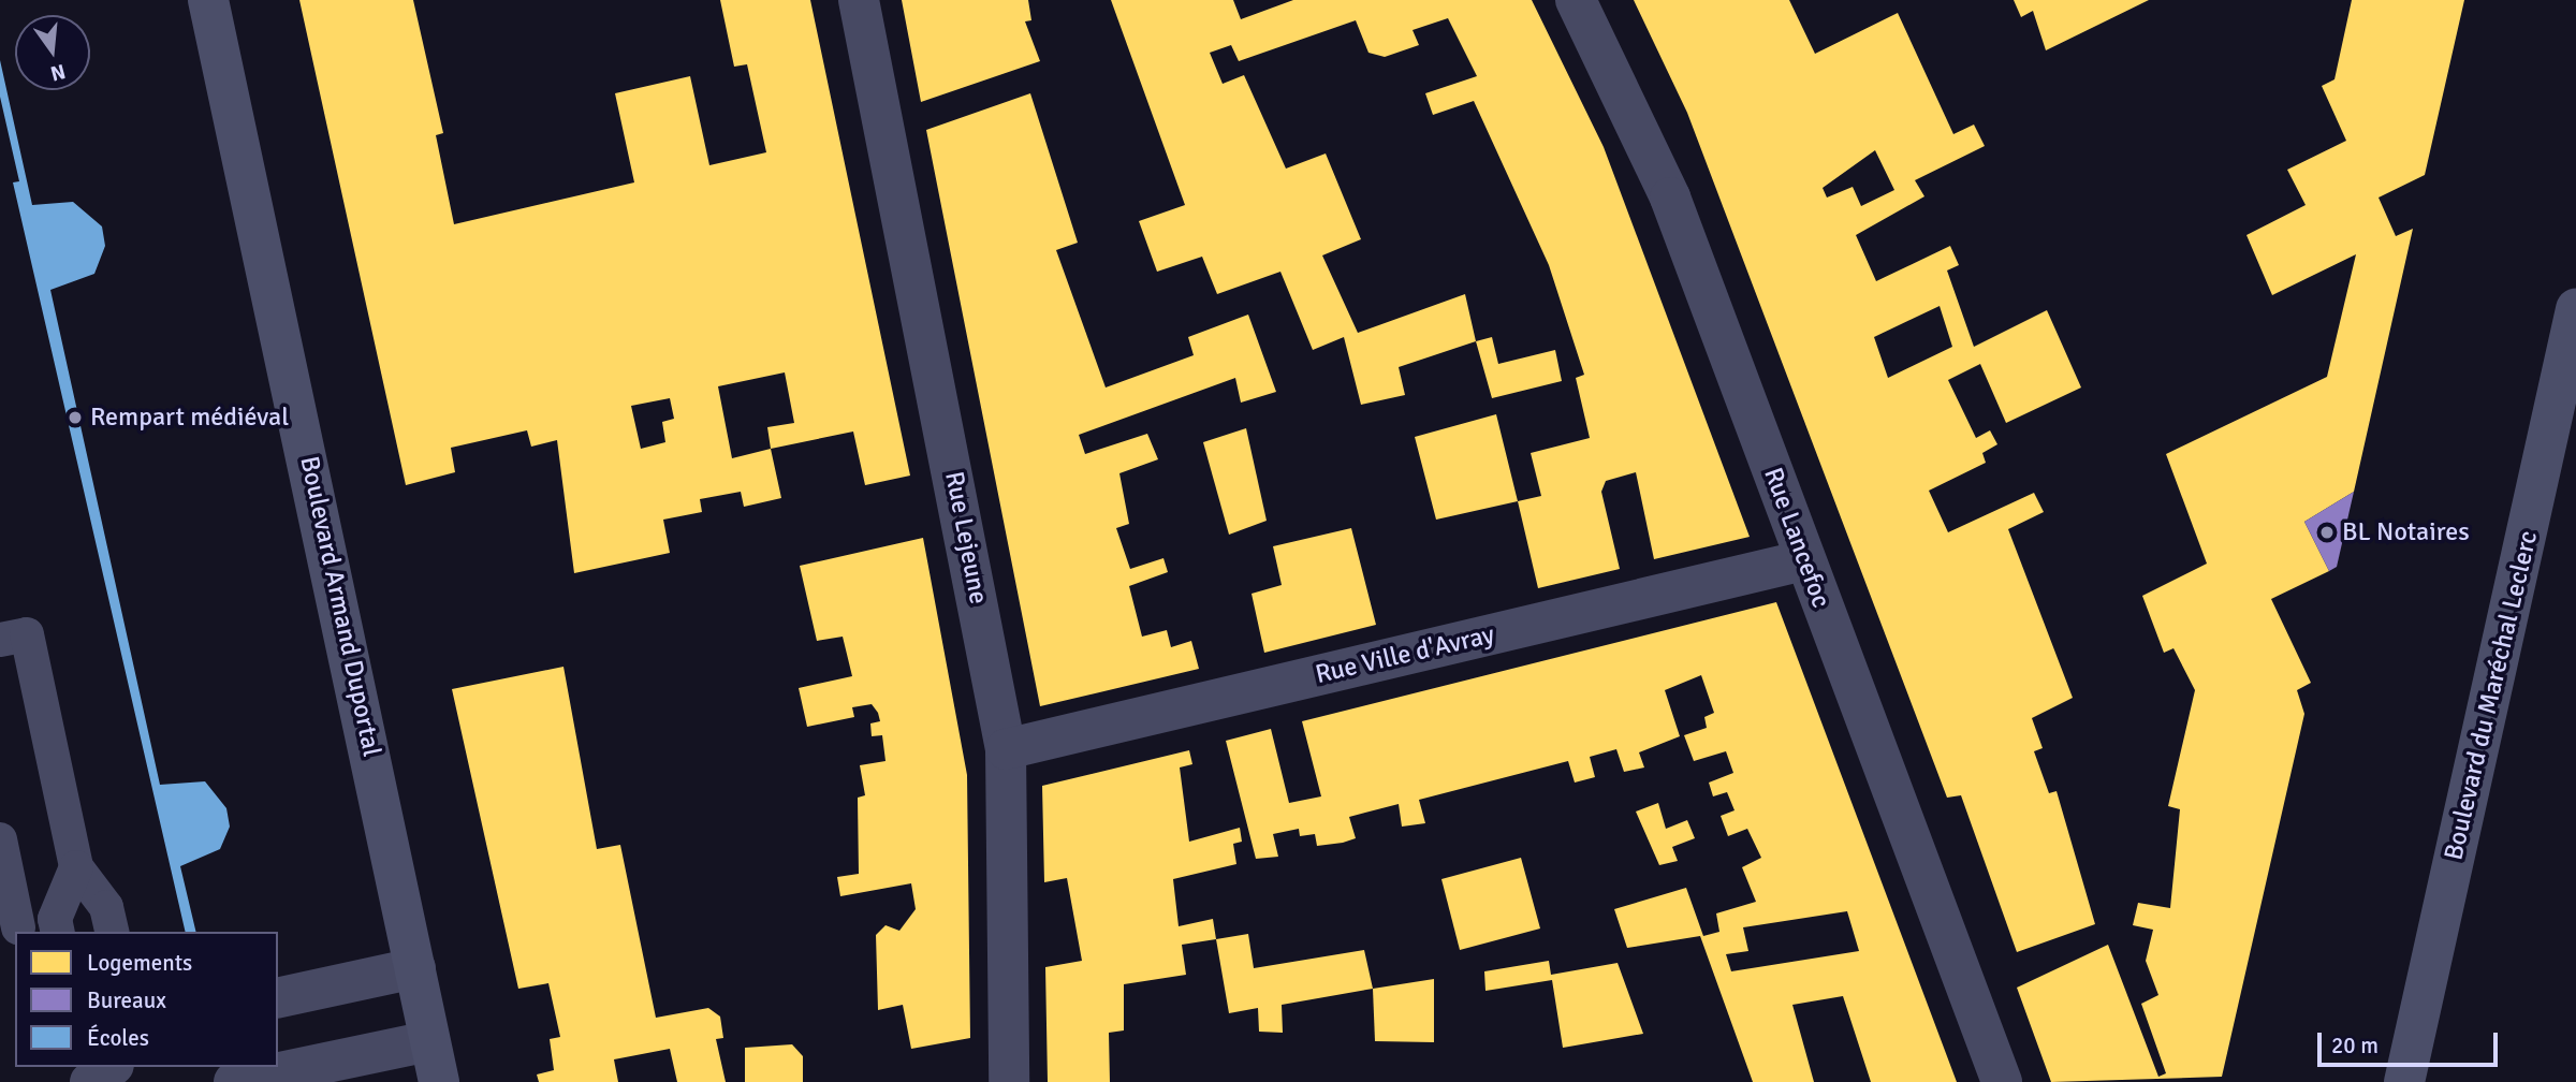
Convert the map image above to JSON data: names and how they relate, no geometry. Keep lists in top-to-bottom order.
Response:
{
  "streets": {
    "street": [
      "Rue Lejeune",
      "Rue Lancefoc",
      "Boulevard Armand Duportal",
      "Rue Ville d'Avray",
      "Boulevard du Maréchal Leclerc"
    ]
  },
  "crossings": [
    ["Rue Lejeune", "Rue Ville d'Avray"],
    ["Rue Lancefoc", "Rue Ville d'Avray"]
  ],
  "places": ["Rempart médiéval", "BL Notaires"],
  "legend": ["Logements", "Bureaux", "Écoles"],
  "scale_bar": "20 m",
  "north": "bottom"
}
